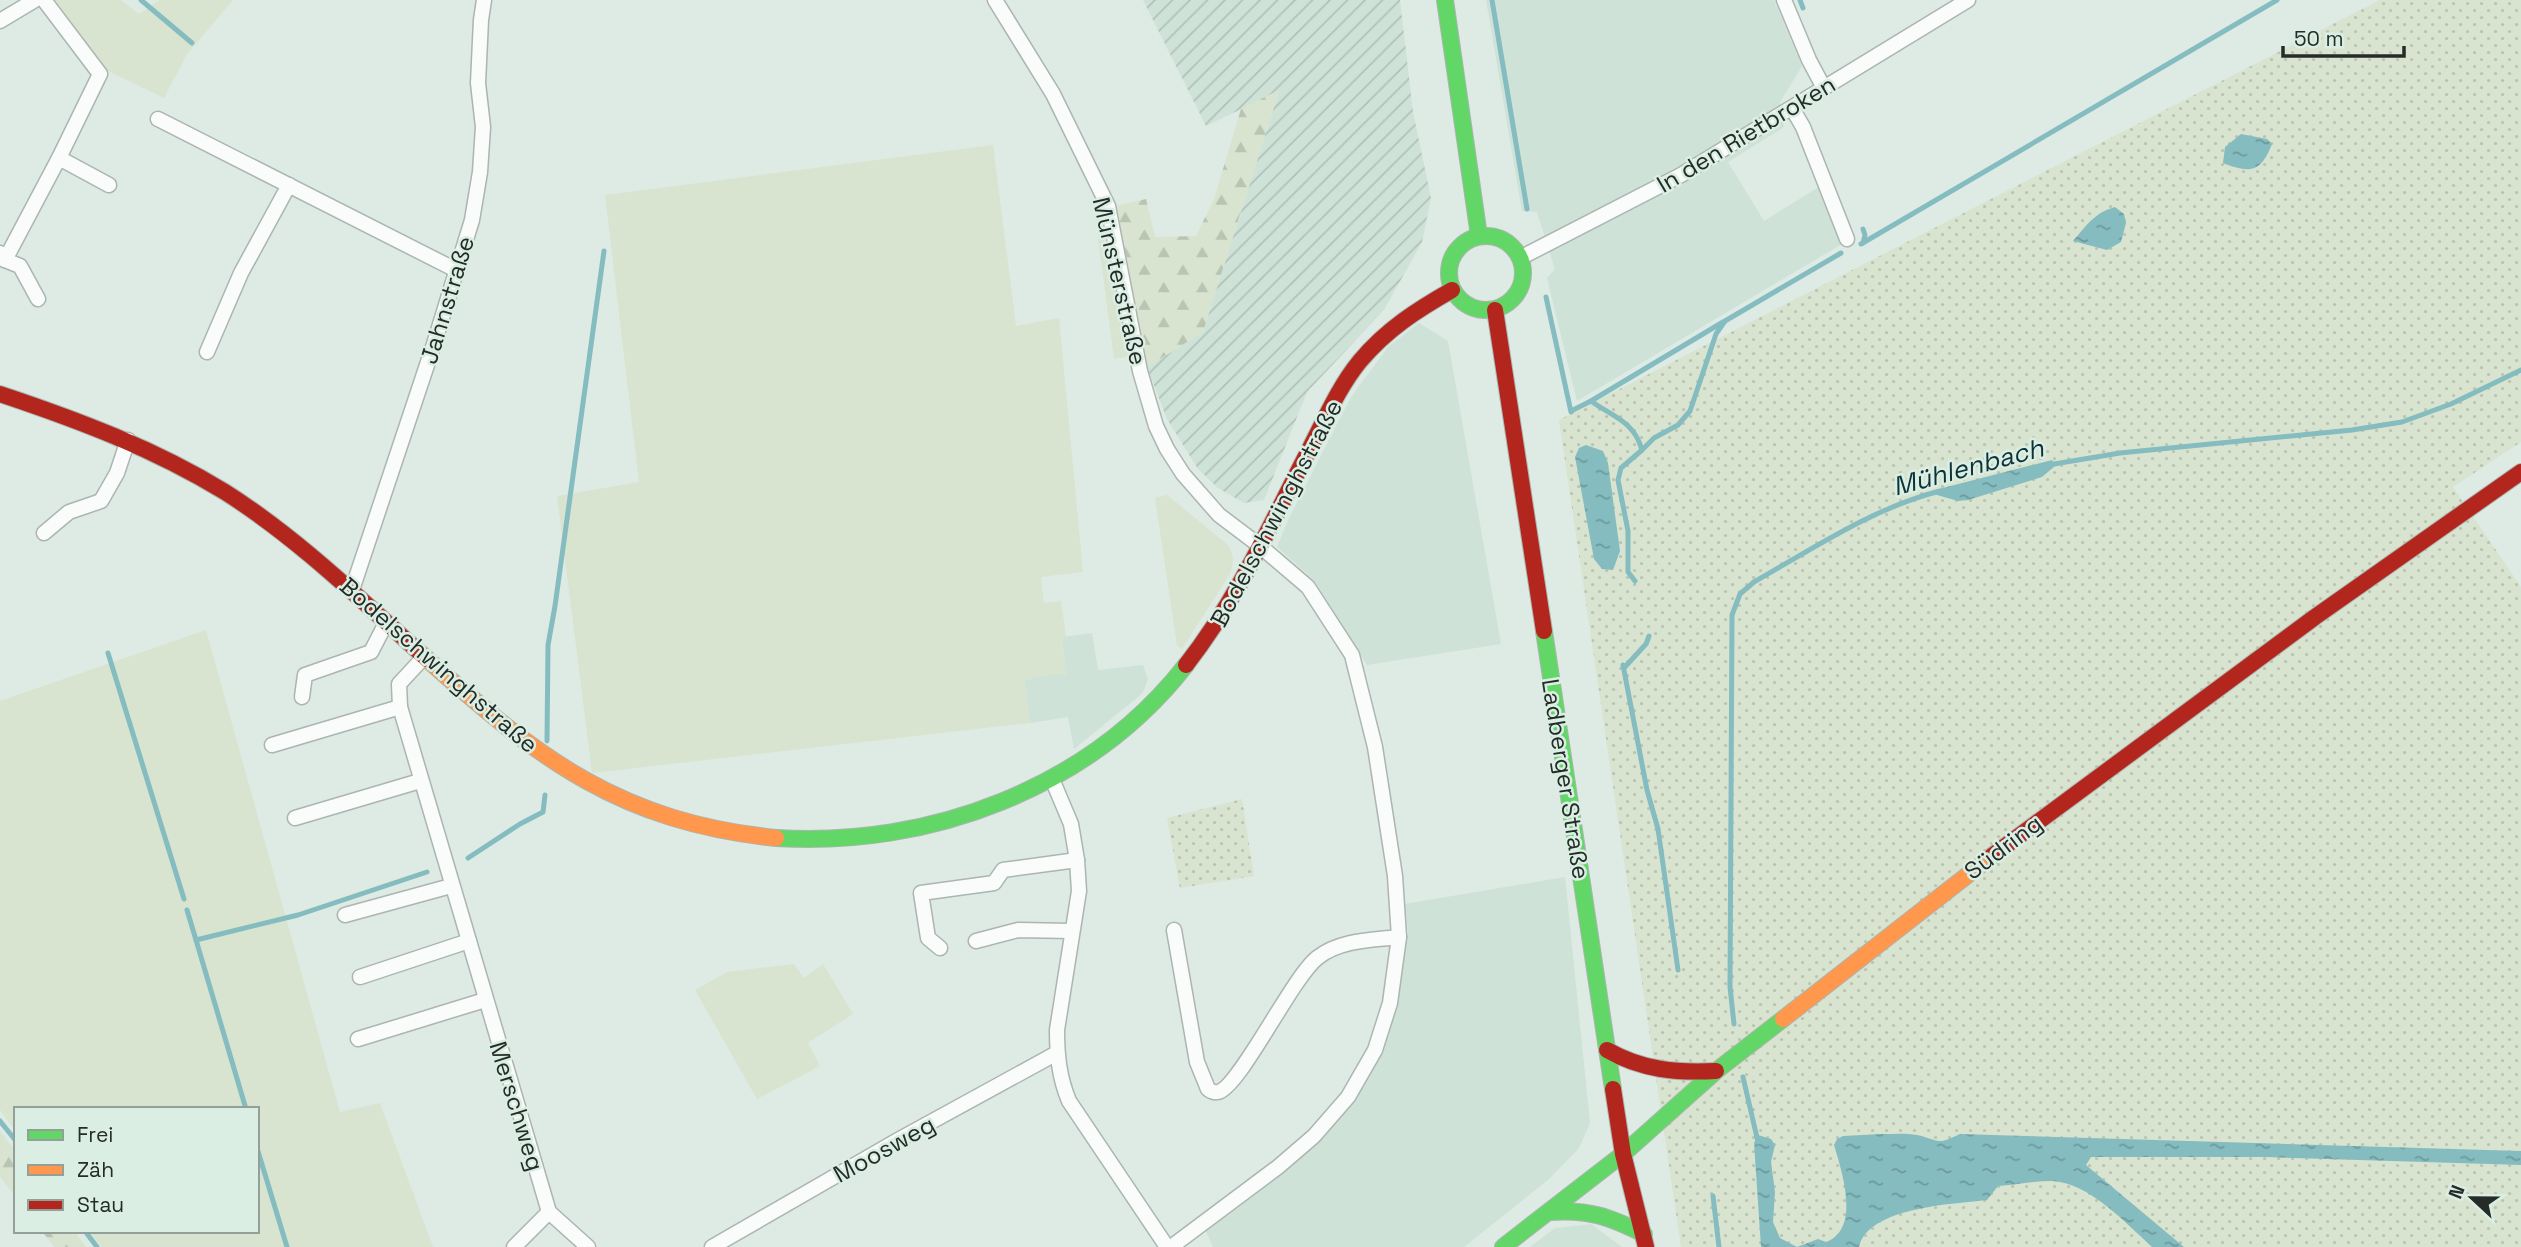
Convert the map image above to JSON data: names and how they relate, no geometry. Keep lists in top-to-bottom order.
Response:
{
  "streets": {
    "main road": ["Bodelschwinghstraße", "Ladberger Straße", "Südring"],
    "street": [
      "In den Rietbroken",
      "Münsterstraße",
      "Jahnstraße",
      "Merschweg",
      "Moosweg"
    ]
  },
  "crossings": [
    ["In den Rietbroken", "Bodelschwinghstraße"],
    ["In den Rietbroken", "Ladberger Straße"],
    ["Münsterstraße", "Bodelschwinghstraße"],
    ["Jahnstraße", "Bodelschwinghstraße"],
    ["Bodelschwinghstraße", "Ladberger Straße"],
    ["Bodelschwinghstraße", "Merschweg"],
    ["Ladberger Straße", "Südring"]
  ],
  "water": ["Mühlenbach"],
  "legend": ["Frei", "Zäh", "Stau"],
  "scale_bar": "50 m",
  "north": "left"
}
